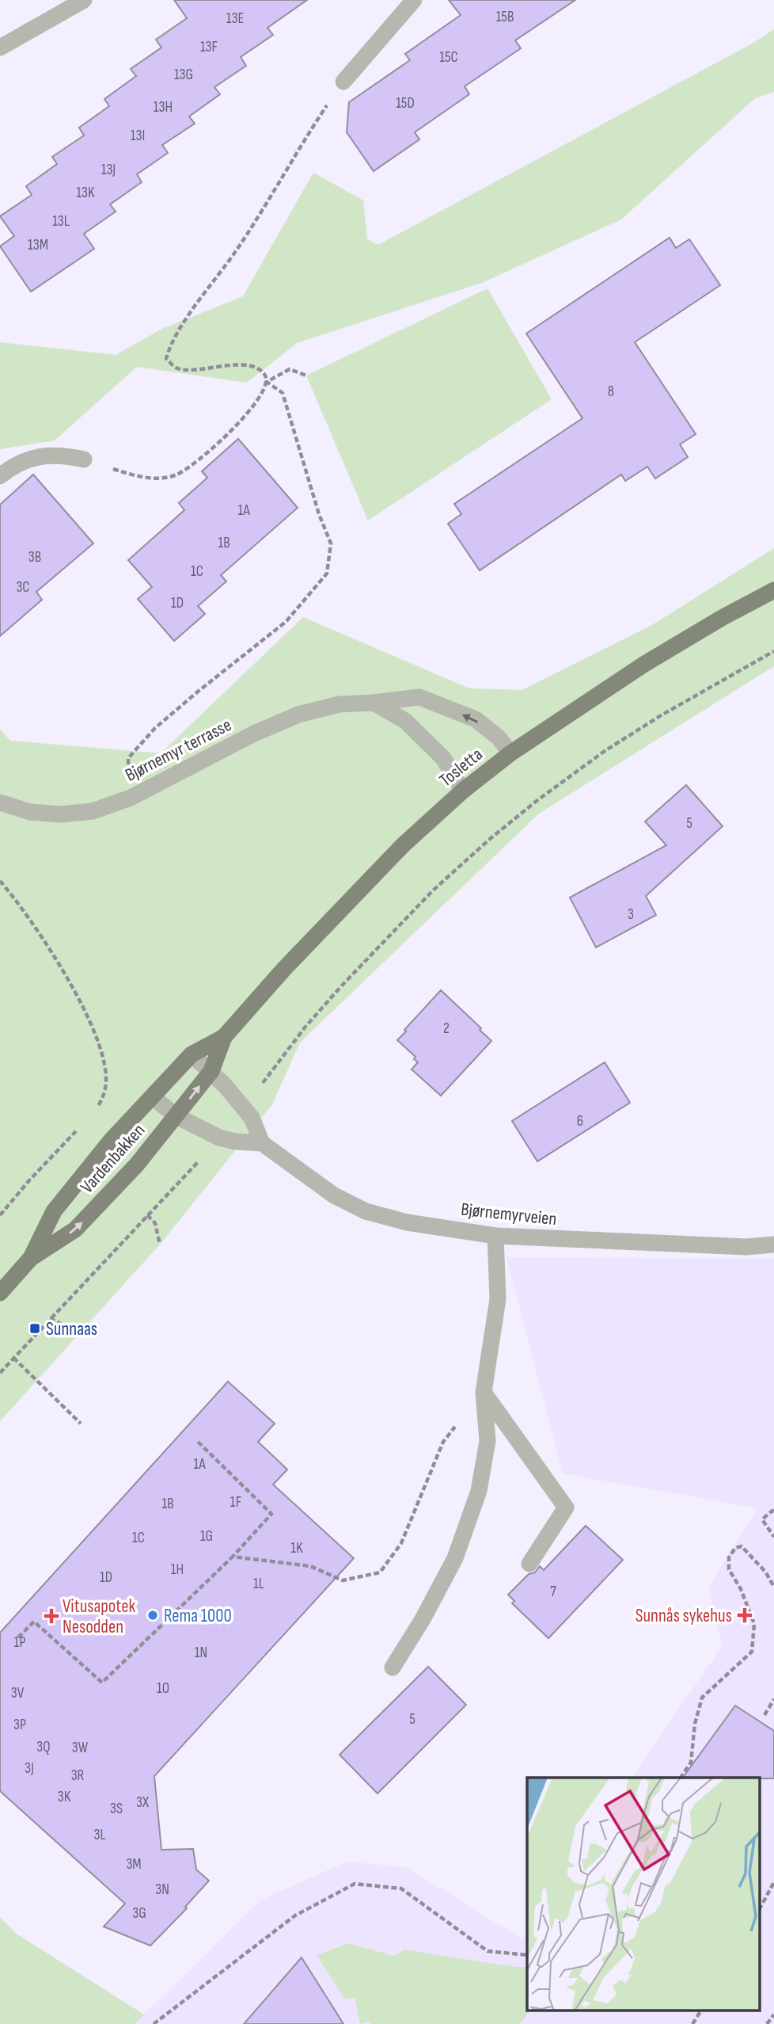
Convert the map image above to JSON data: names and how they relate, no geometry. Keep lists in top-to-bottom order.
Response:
{
  "streets": {
    "main road": ["Tosletta", "Vardenbakken"],
    "street": ["Bjørnemyr terrasse", "Bjørnemyrveien"]
  },
  "crossings": [
    ["Bjørnemyr terrasse", "Tosletta"],
    ["Tosletta", "Vardenbakken"]
  ],
  "places": {
    "transit": ["Sunnaas"],
    "other": ["Rema 1000"],
    "health": ["Sunnås sykehus", "Vitusapotek Nesodden"]
  },
  "house_numbers": [
    "15B",
    "13E",
    "13F",
    "15C",
    "13G",
    "15D",
    "13H",
    "13I",
    "13J",
    "13K",
    "13L",
    "13M",
    "8",
    "1A",
    "1B",
    "3B",
    "1C",
    "3C",
    "1D",
    "5",
    "3",
    "2",
    "6",
    "1A",
    "1F",
    "1B",
    "1G",
    "1C",
    "1K",
    "1H",
    "1D",
    "1L",
    "7",
    "1P",
    "1N",
    "1O",
    "3V",
    "5",
    "3P",
    "3Q",
    "3W",
    "3J",
    "3R",
    "3K",
    "3X",
    "3S",
    "3L",
    "3M",
    "3N",
    "3G"
  ]
}
